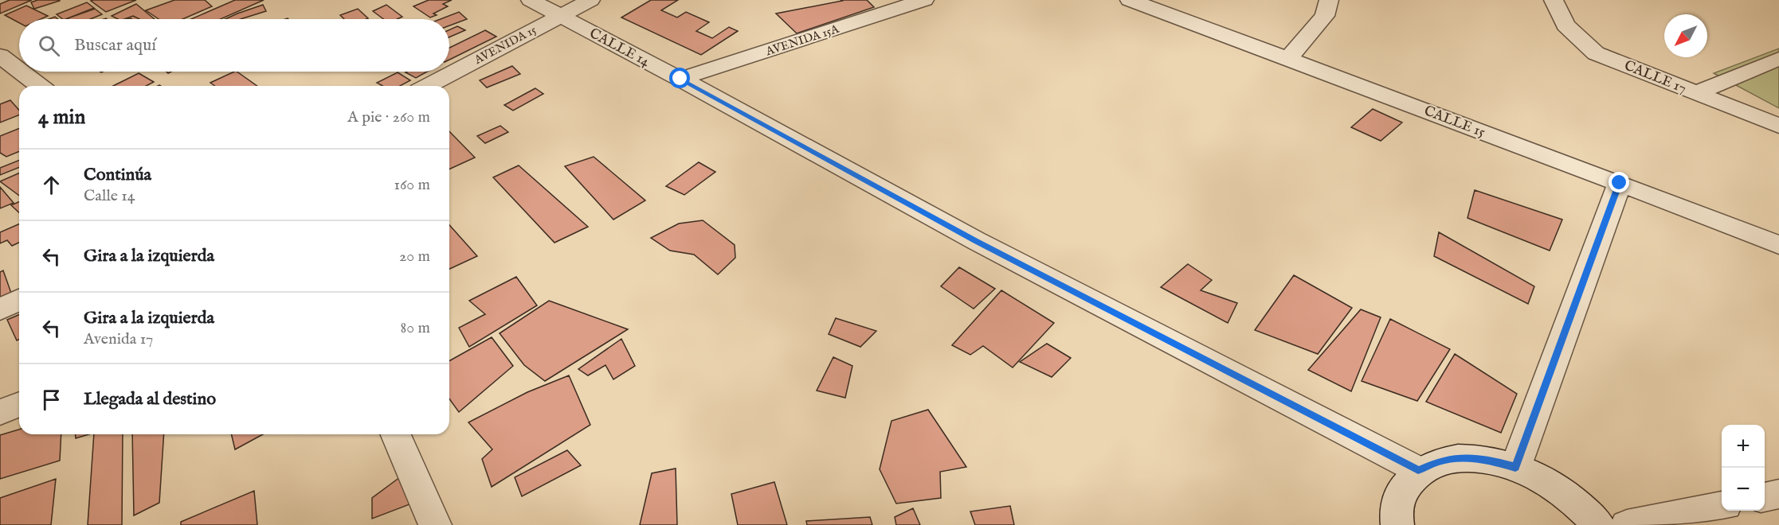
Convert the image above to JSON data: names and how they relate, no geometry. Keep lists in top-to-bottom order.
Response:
{
  "streets": {
    "street": [
      "AVENIDA 15A",
      "AVENIDA 15",
      "CALLE 14",
      "CALLE 17",
      "CALLE 15"
    ]
  },
  "crossings": [
    ["AVENIDA 15A", "CALLE 14"],
    ["AVENIDA 15", "CALLE 14"]
  ],
  "north": "bottom left",
  "page": {
    "search": "Buscar aquí",
    "heading": ["4 min", "A pie · 260 m"],
    "list": [
      ["Continúa", "Calle 14", "160 m"],
      ["Gira a la izquierda", "20 m"],
      ["Gira a la izquierda", "Avenida 17", "80 m"],
      "Llegada al destino"
    ],
    "map_buttons": ["+", "−"]
  }
}
